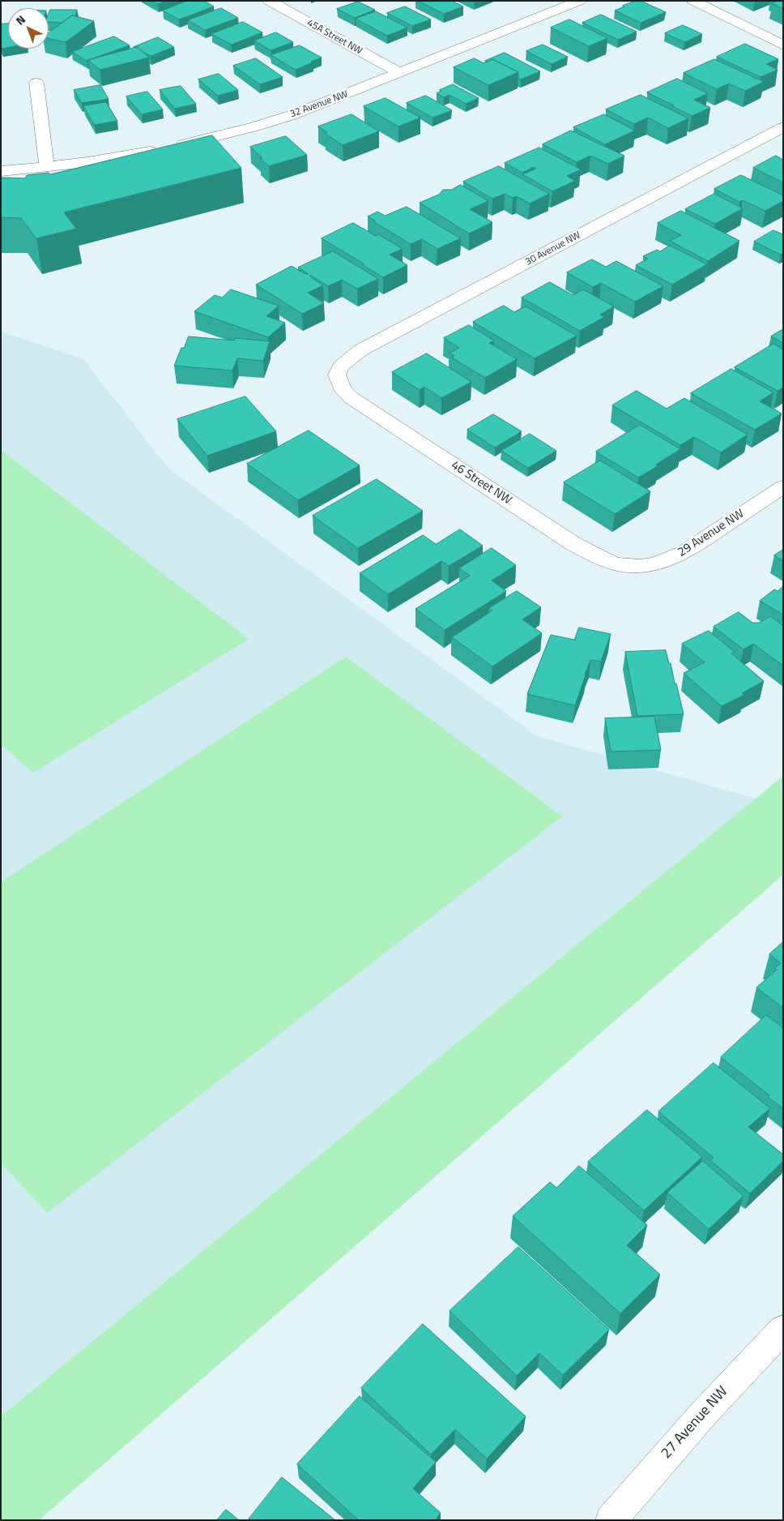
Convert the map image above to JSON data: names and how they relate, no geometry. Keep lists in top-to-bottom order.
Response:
{
  "streets": {
    "street": [
      "45A Street NW",
      "32 Avenue NW",
      "30 Avenue NW",
      "46 Street NW",
      "29 Avenue NW",
      "27 Avenue NW"
    ]
  },
  "crossings": [
    ["45A Street NW", "32 Avenue NW"],
    ["30 Avenue NW", "46 Street NW"],
    ["46 Street NW", "29 Avenue NW"]
  ],
  "north": "top left"
}
